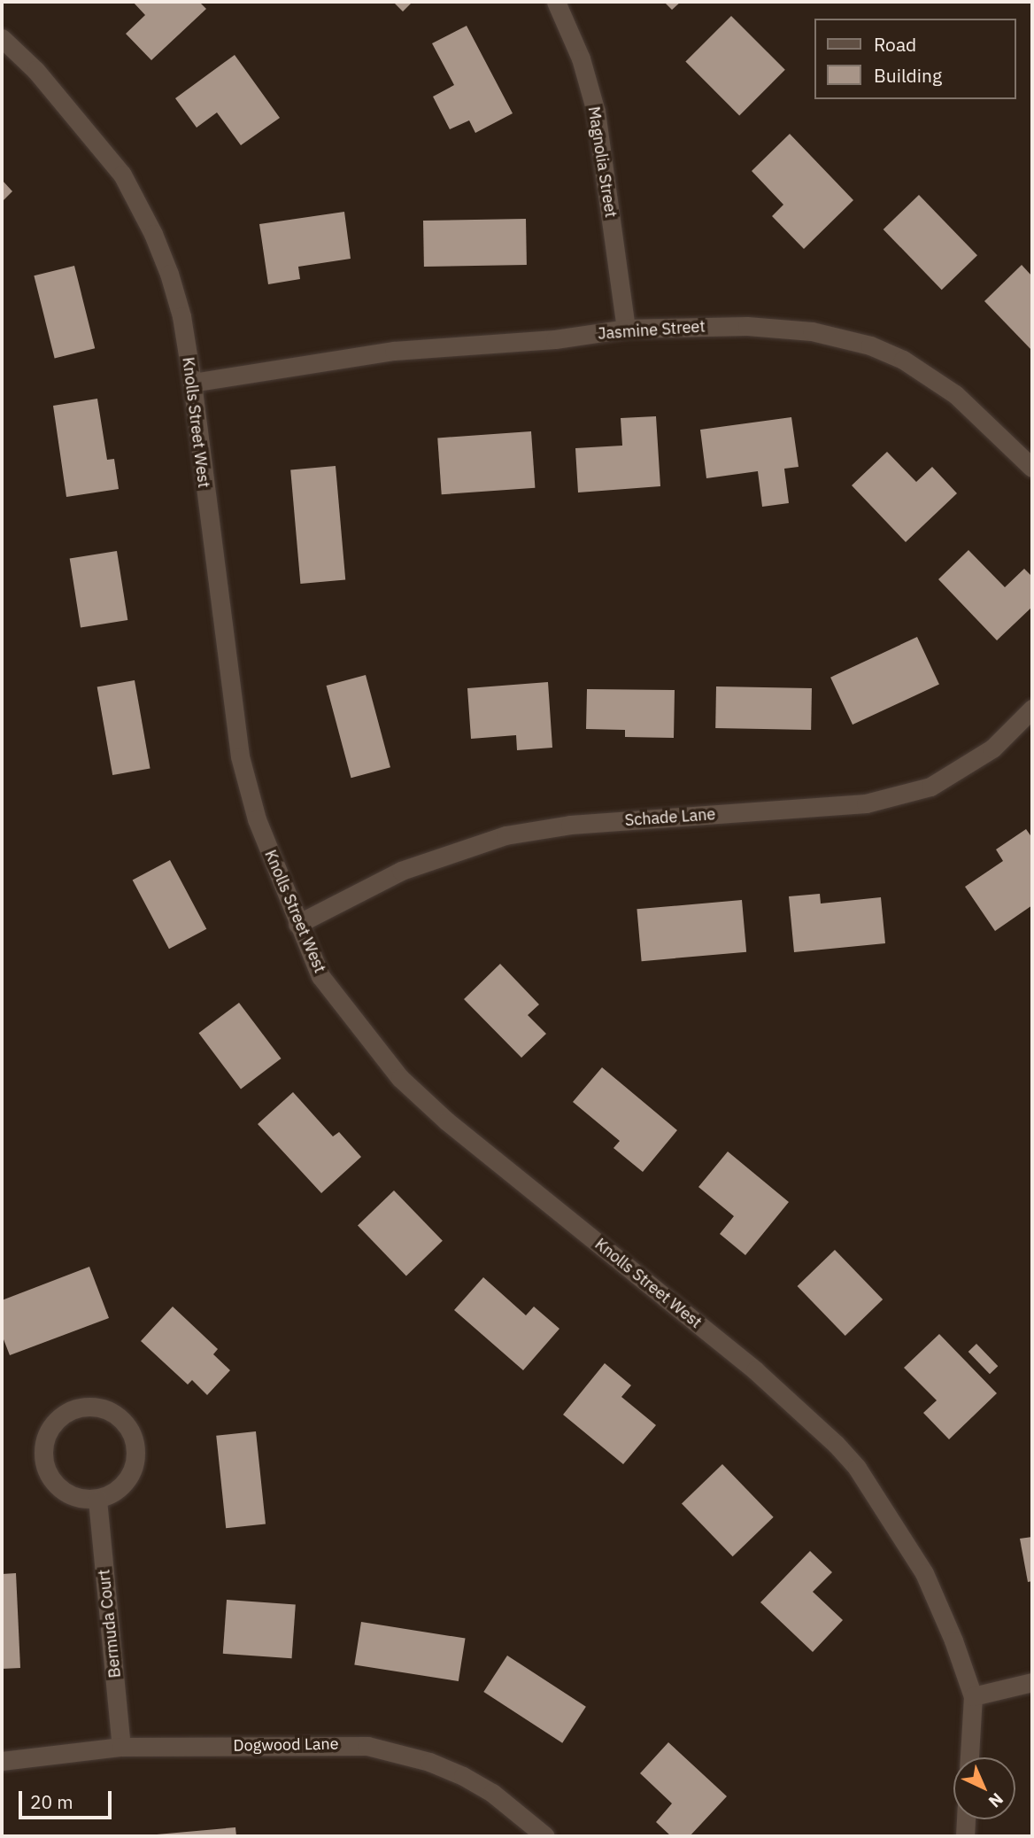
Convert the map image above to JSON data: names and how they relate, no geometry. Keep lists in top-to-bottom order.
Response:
{
  "streets": {
    "street": [
      "Magnolia Street",
      "Jasmine Street",
      "Knolls Street West",
      "Schade Lane",
      "Bermuda Court",
      "Dogwood Lane"
    ]
  },
  "crossings": [
    ["Magnolia Street", "Jasmine Street"],
    ["Jasmine Street", "Knolls Street West"],
    ["Knolls Street West", "Schade Lane"],
    ["Bermuda Court", "Dogwood Lane"]
  ],
  "legend": ["Road", "Building"],
  "scale_bar": "20 m",
  "north": "bottom right"
}
